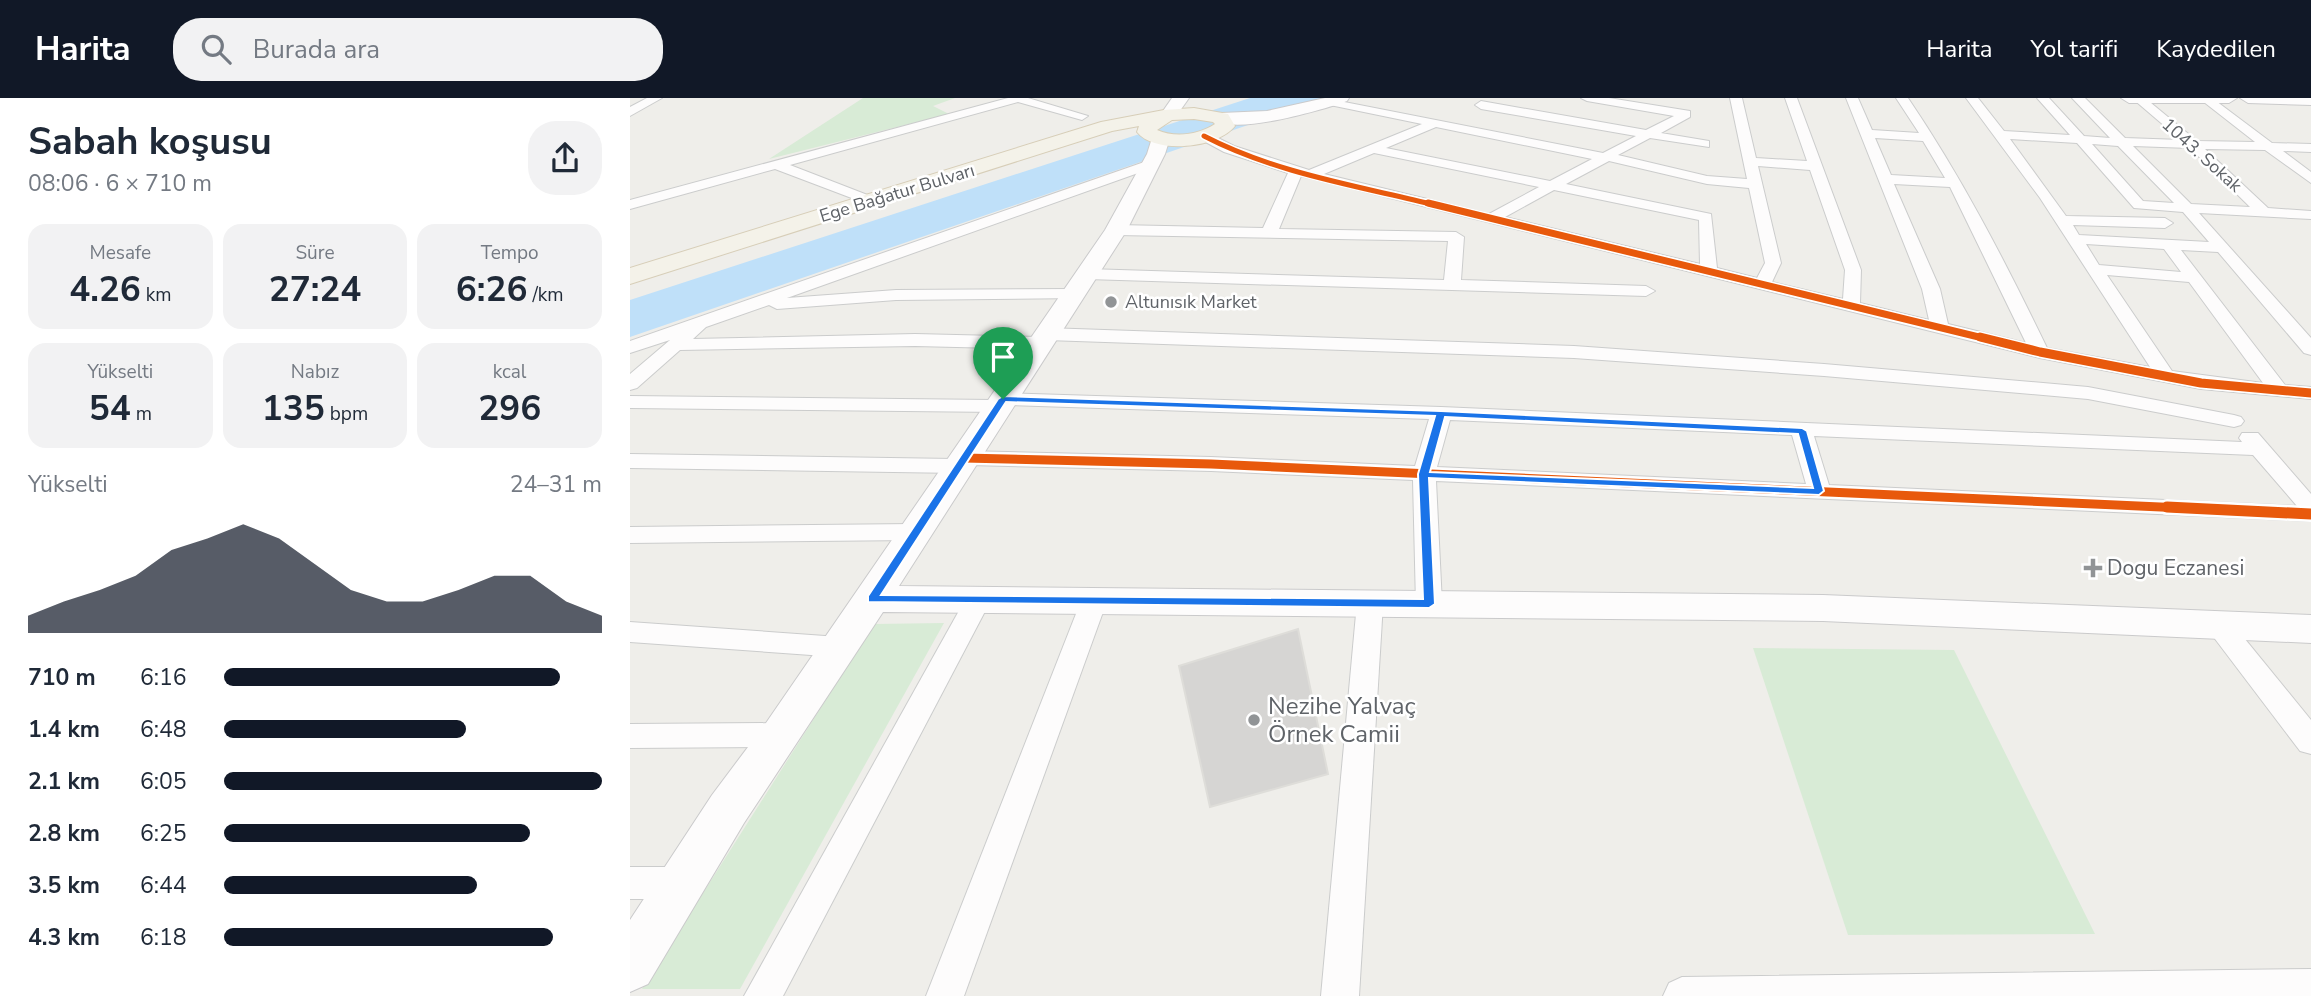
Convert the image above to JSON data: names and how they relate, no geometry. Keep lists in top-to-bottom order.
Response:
{
  "streets": {
    "main road": ["Ege Bağatur Bulvarı"],
    "street": ["1043. Sokak"]
  },
  "places": {
    "other": ["Altunısık Market", "Nezihe Yalvaç Örnek Camii"],
    "health": ["Dogu Eczanesi"]
  },
  "page": {
    "header": "Harita",
    "search": "Burada ara",
    "nav": ["Harita", "Yol tarifi", "Kaydedilen"],
    "heading": ["Sabah koşusu", "08:06 · 6 × 710 m"],
    "stats": [
      ["Mesafe", "4.26 km"],
      ["Süre", "27:24"],
      ["Tempo", "6:26 /km"],
      ["Yükselti", "54 m"],
      ["Nabız", "135 bpm"],
      ["kcal", "296"]
    ],
    "chart": ["Yükselti", "24–31 m"],
    "list": [
      {
        "name": "710 m",
        "note": "6:16"
      },
      {
        "name": "1.4 km",
        "note": "6:48"
      },
      {
        "name": "2.1 km",
        "note": "6:05"
      },
      {
        "name": "2.8 km",
        "note": "6:25"
      },
      {
        "name": "3.5 km",
        "note": "6:44"
      },
      {
        "name": "4.3 km",
        "note": "6:18"
      }
    ]
  }
}
